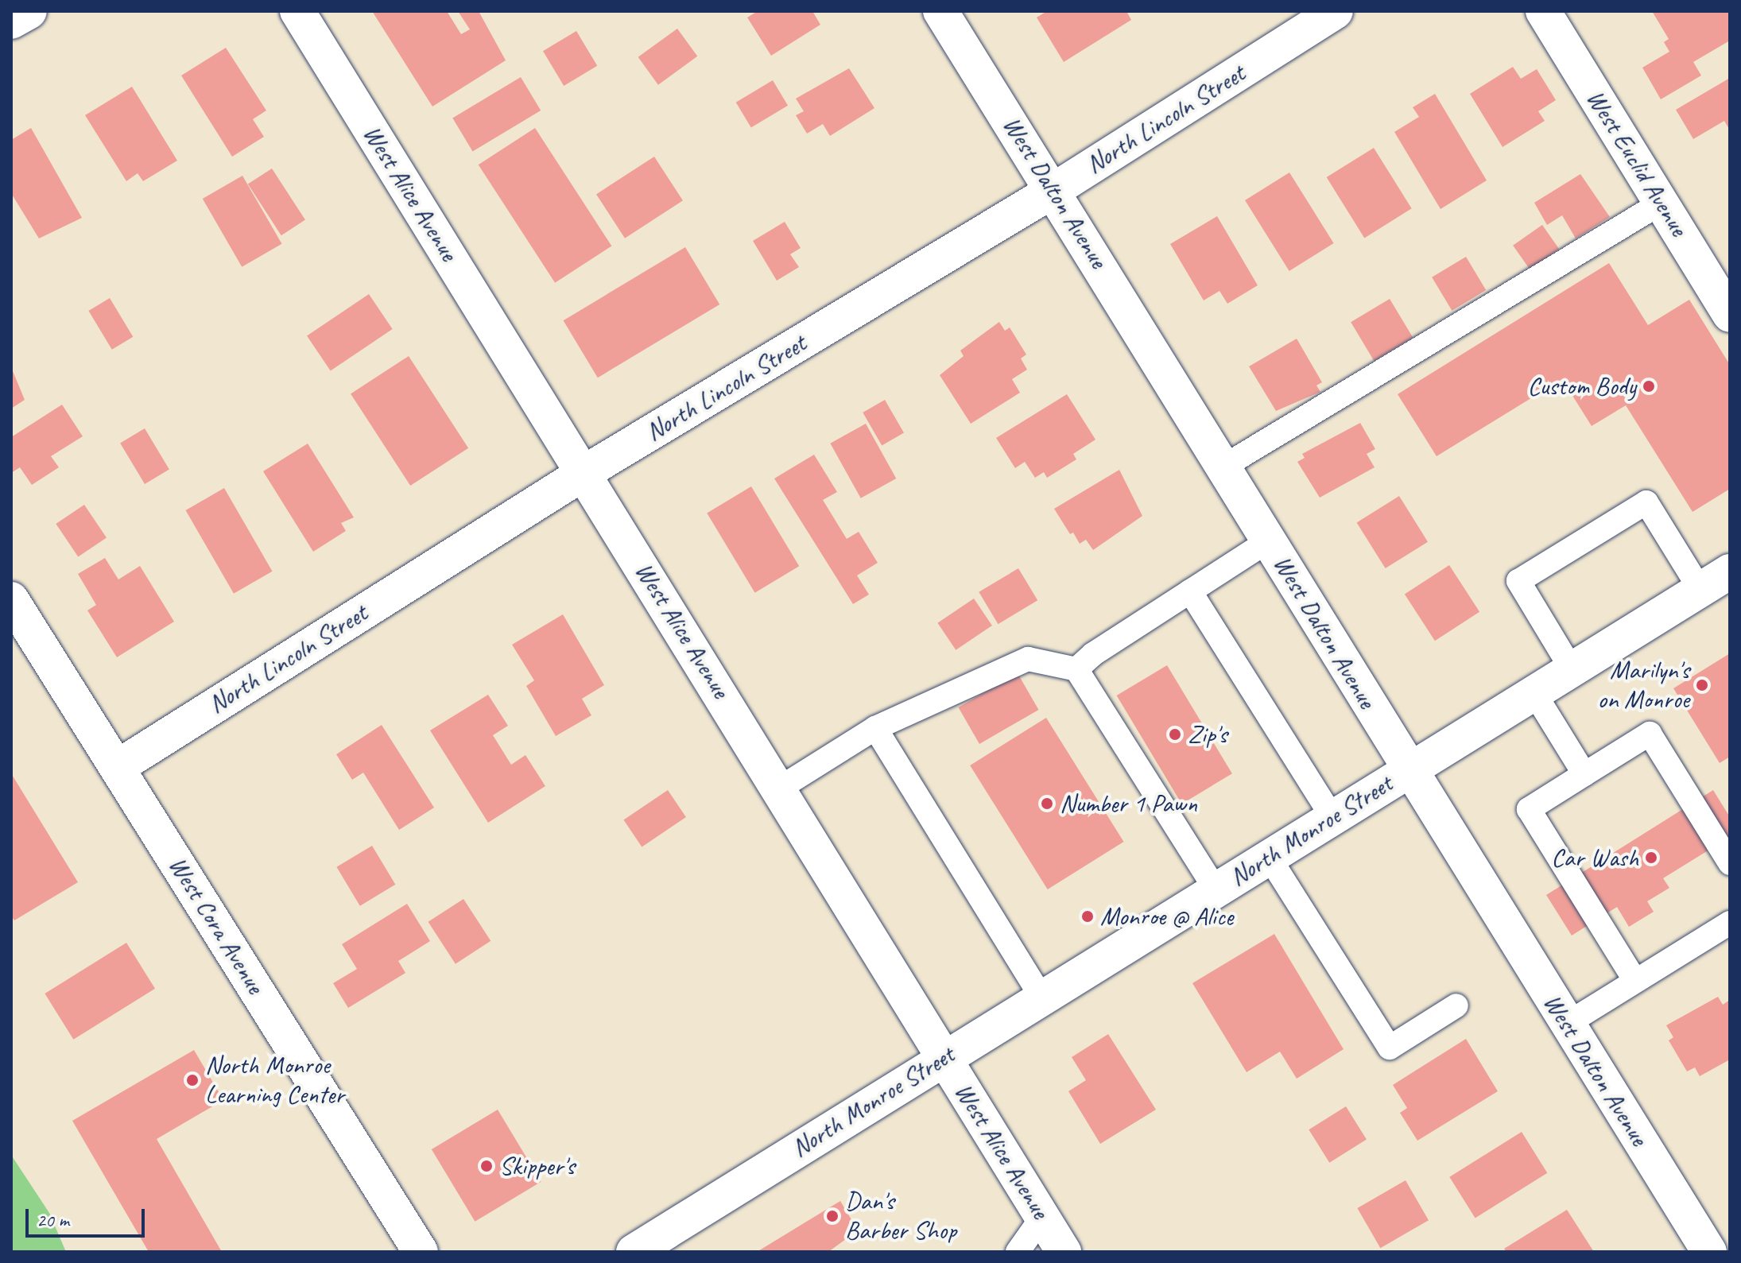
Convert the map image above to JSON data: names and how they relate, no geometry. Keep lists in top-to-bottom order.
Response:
{
  "streets": {
    "street": [
      "North Lincoln Street",
      "West Euclid Avenue",
      "West Dalton Avenue",
      "West Alice Avenue",
      "North Monroe Street",
      "West Cora Avenue"
    ]
  },
  "crossings": [
    ["North Lincoln Street", "West Dalton Avenue"],
    ["North Lincoln Street", "West Alice Avenue"],
    ["North Lincoln Street", "West Cora Avenue"],
    ["West Dalton Avenue", "North Monroe Street"],
    ["West Alice Avenue", "North Monroe Street"]
  ],
  "places": [
    "Custom Body",
    "Marilyn's on Monroe",
    "Zip's",
    "Number 1 Pawn",
    "Car Wash",
    "Monroe @ Alice",
    "North Monroe Learning Center",
    "Skipper's",
    "Dan's Barber Shop"
  ],
  "scale_bar": "20 m"
}
